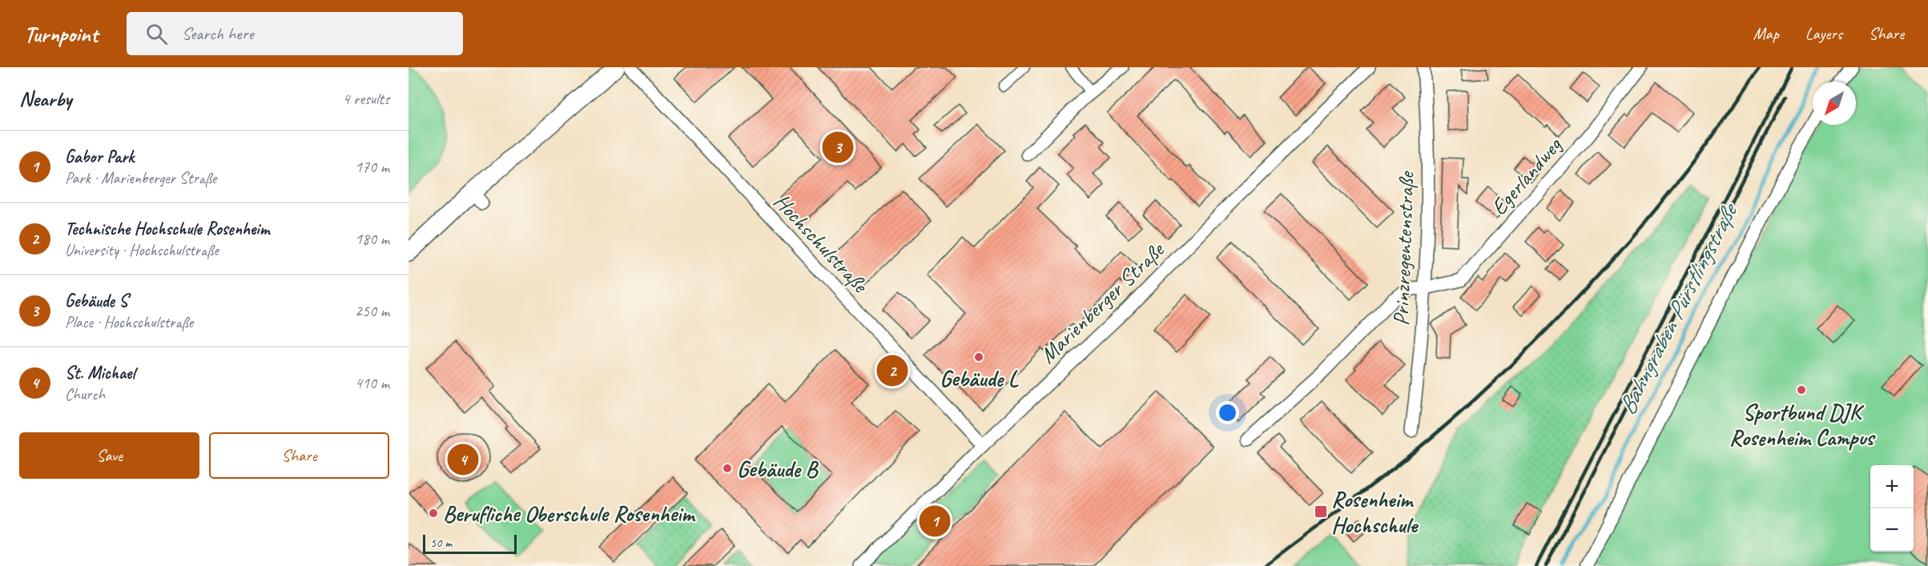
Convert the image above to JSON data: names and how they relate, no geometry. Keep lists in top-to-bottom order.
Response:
{
  "streets": {
    "street": [
      "Egerlandweg",
      "Hochschulstraße",
      "Prinzregentenstraße",
      "Marienberger Straße"
    ]
  },
  "crossings": [
    ["Egerlandweg", "Prinzregentenstraße"],
    ["Hochschulstraße", "Marienberger Straße"]
  ],
  "water": ["Bahngraben Pürstlingstraße"],
  "places": {
    "other": [
      "Gebäude L",
      "Sportbund DJK Rosenheim Campus",
      "Gebäude B",
      "Berufliche Oberschule Rosenheim"
    ],
    "transit": ["Rosenheim Hochschule"]
  },
  "scale_bar": "50 m",
  "north": "bottom left",
  "page": {
    "header": "Turnpoint",
    "search": "Search here",
    "nav": ["Map", "Layers", "Share"],
    "heading": ["Nearby", "4 results"],
    "list": [
      {
        "mark": "1",
        "name": "Gabor Park",
        "note": "Park · Marienberger Straße",
        "value": "170 m"
      },
      {
        "mark": "2",
        "name": "Technische Hochschule Rosenheim",
        "note": "University · Hochschulstraße",
        "value": "180 m"
      },
      {
        "mark": "3",
        "name": "Gebäude S",
        "note": "Place · Hochschulstraße",
        "value": "250 m"
      },
      {
        "mark": "4",
        "name": "St. Michael",
        "note": "Church",
        "value": "410 m"
      }
    ],
    "pins": [
      "3",
      "2",
      "4",
      "1"
    ],
    "buttons": ["Save", "Share"],
    "map_buttons": ["+", "−"],
    "scale": "50 m"
  }
}
